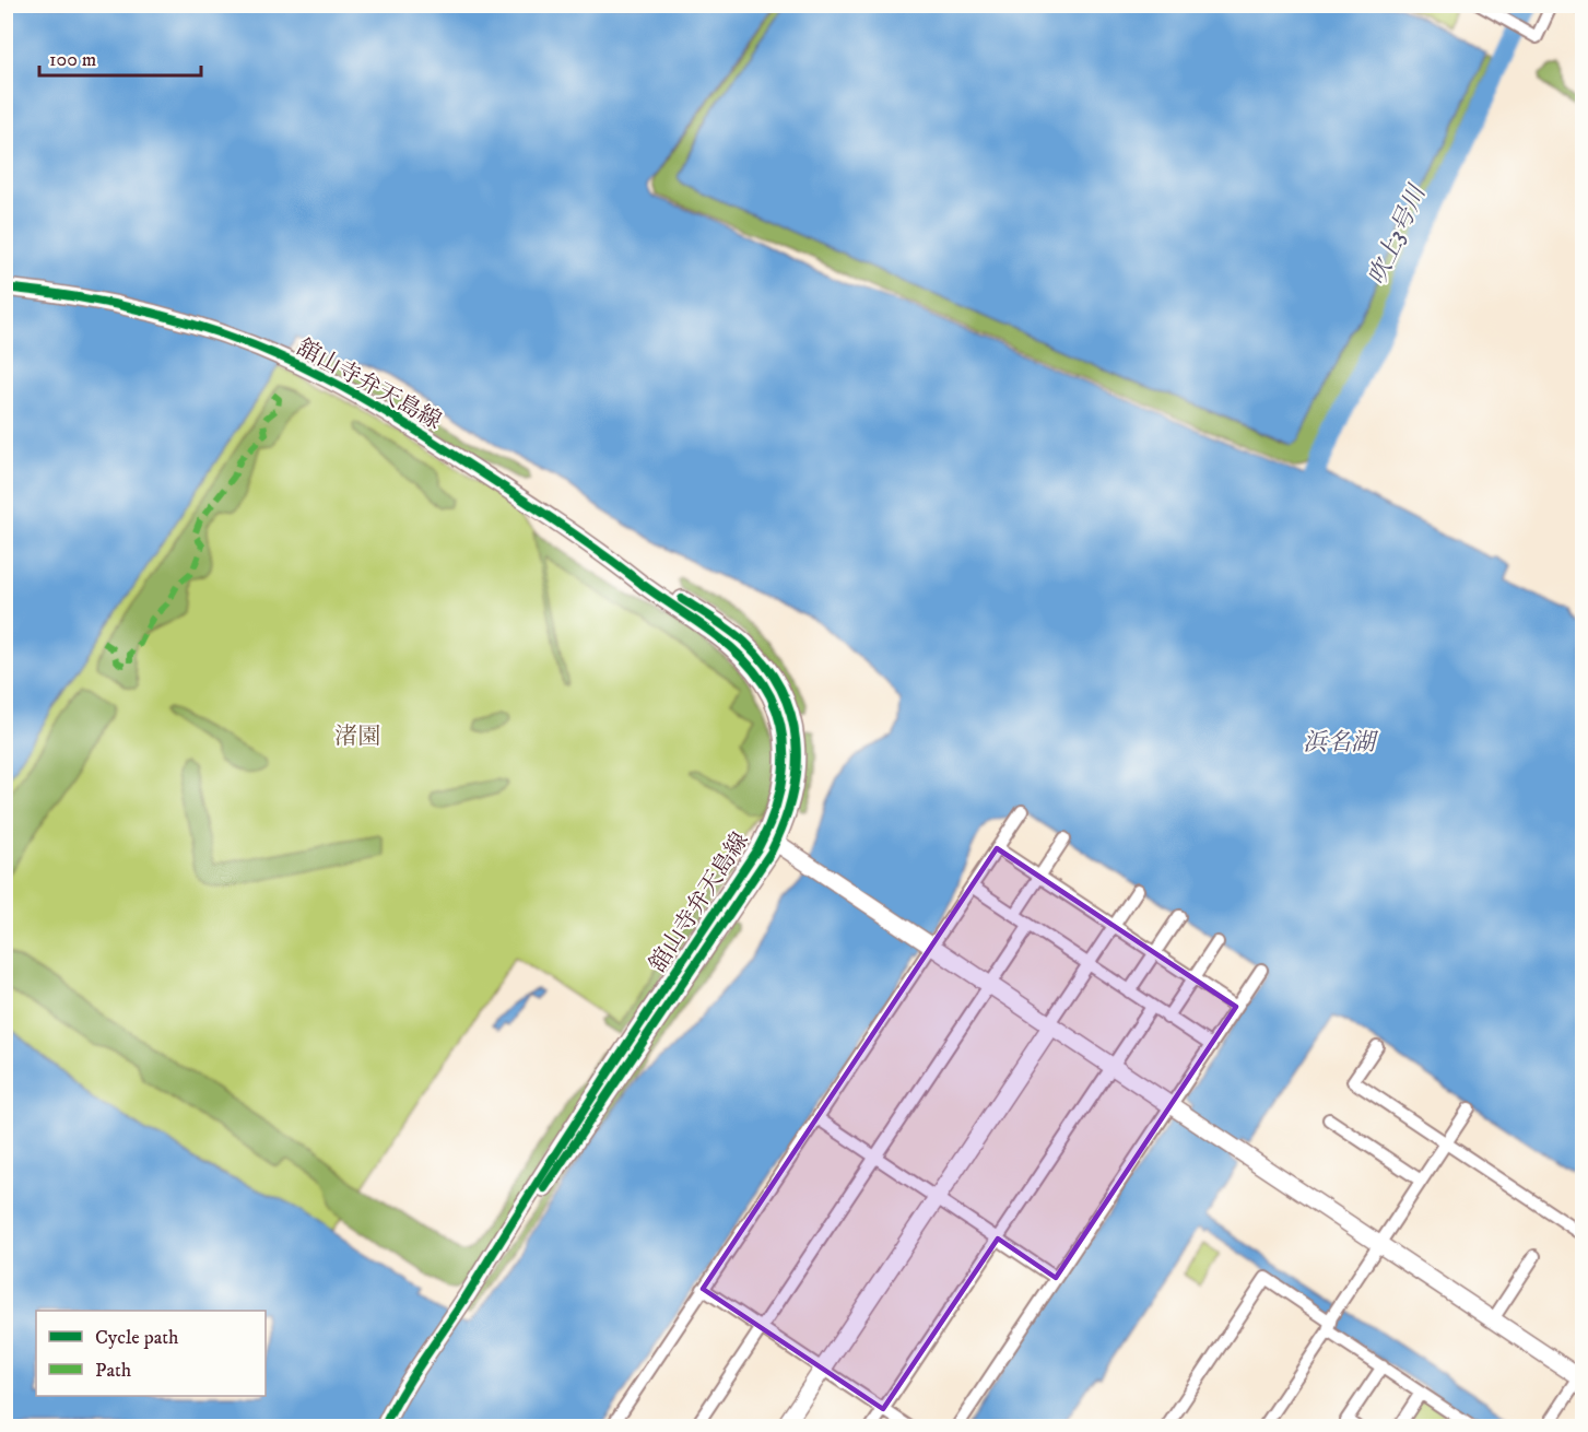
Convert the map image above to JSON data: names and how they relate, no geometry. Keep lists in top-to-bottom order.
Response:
{
  "streets": {
    "main road": ["舘山寺弁天島線"]
  },
  "water": ["吹上3号川", "浜名湖"],
  "parks": ["渚園"],
  "legend": ["Cycle path", "Path"],
  "scale_bar": "100 m"
}
